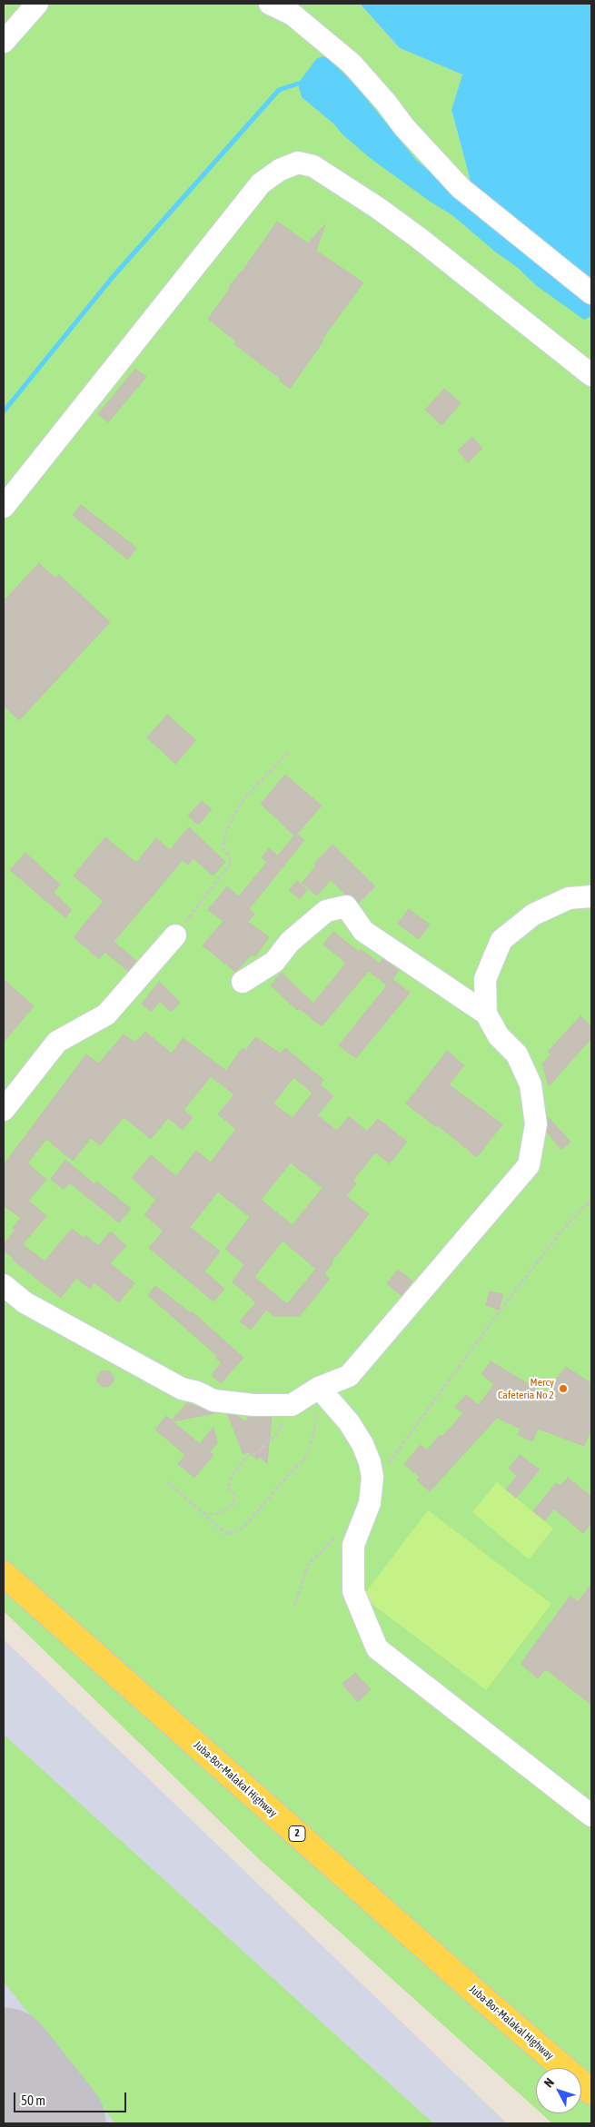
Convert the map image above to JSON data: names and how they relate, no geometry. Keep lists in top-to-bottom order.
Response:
{
  "streets": {
    "main road": ["Juba-Bor-Malakal Highway", "2"]
  },
  "places": ["Mercy Cafeteria No 2"],
  "scale_bar": "50 m",
  "north": "top left"
}
